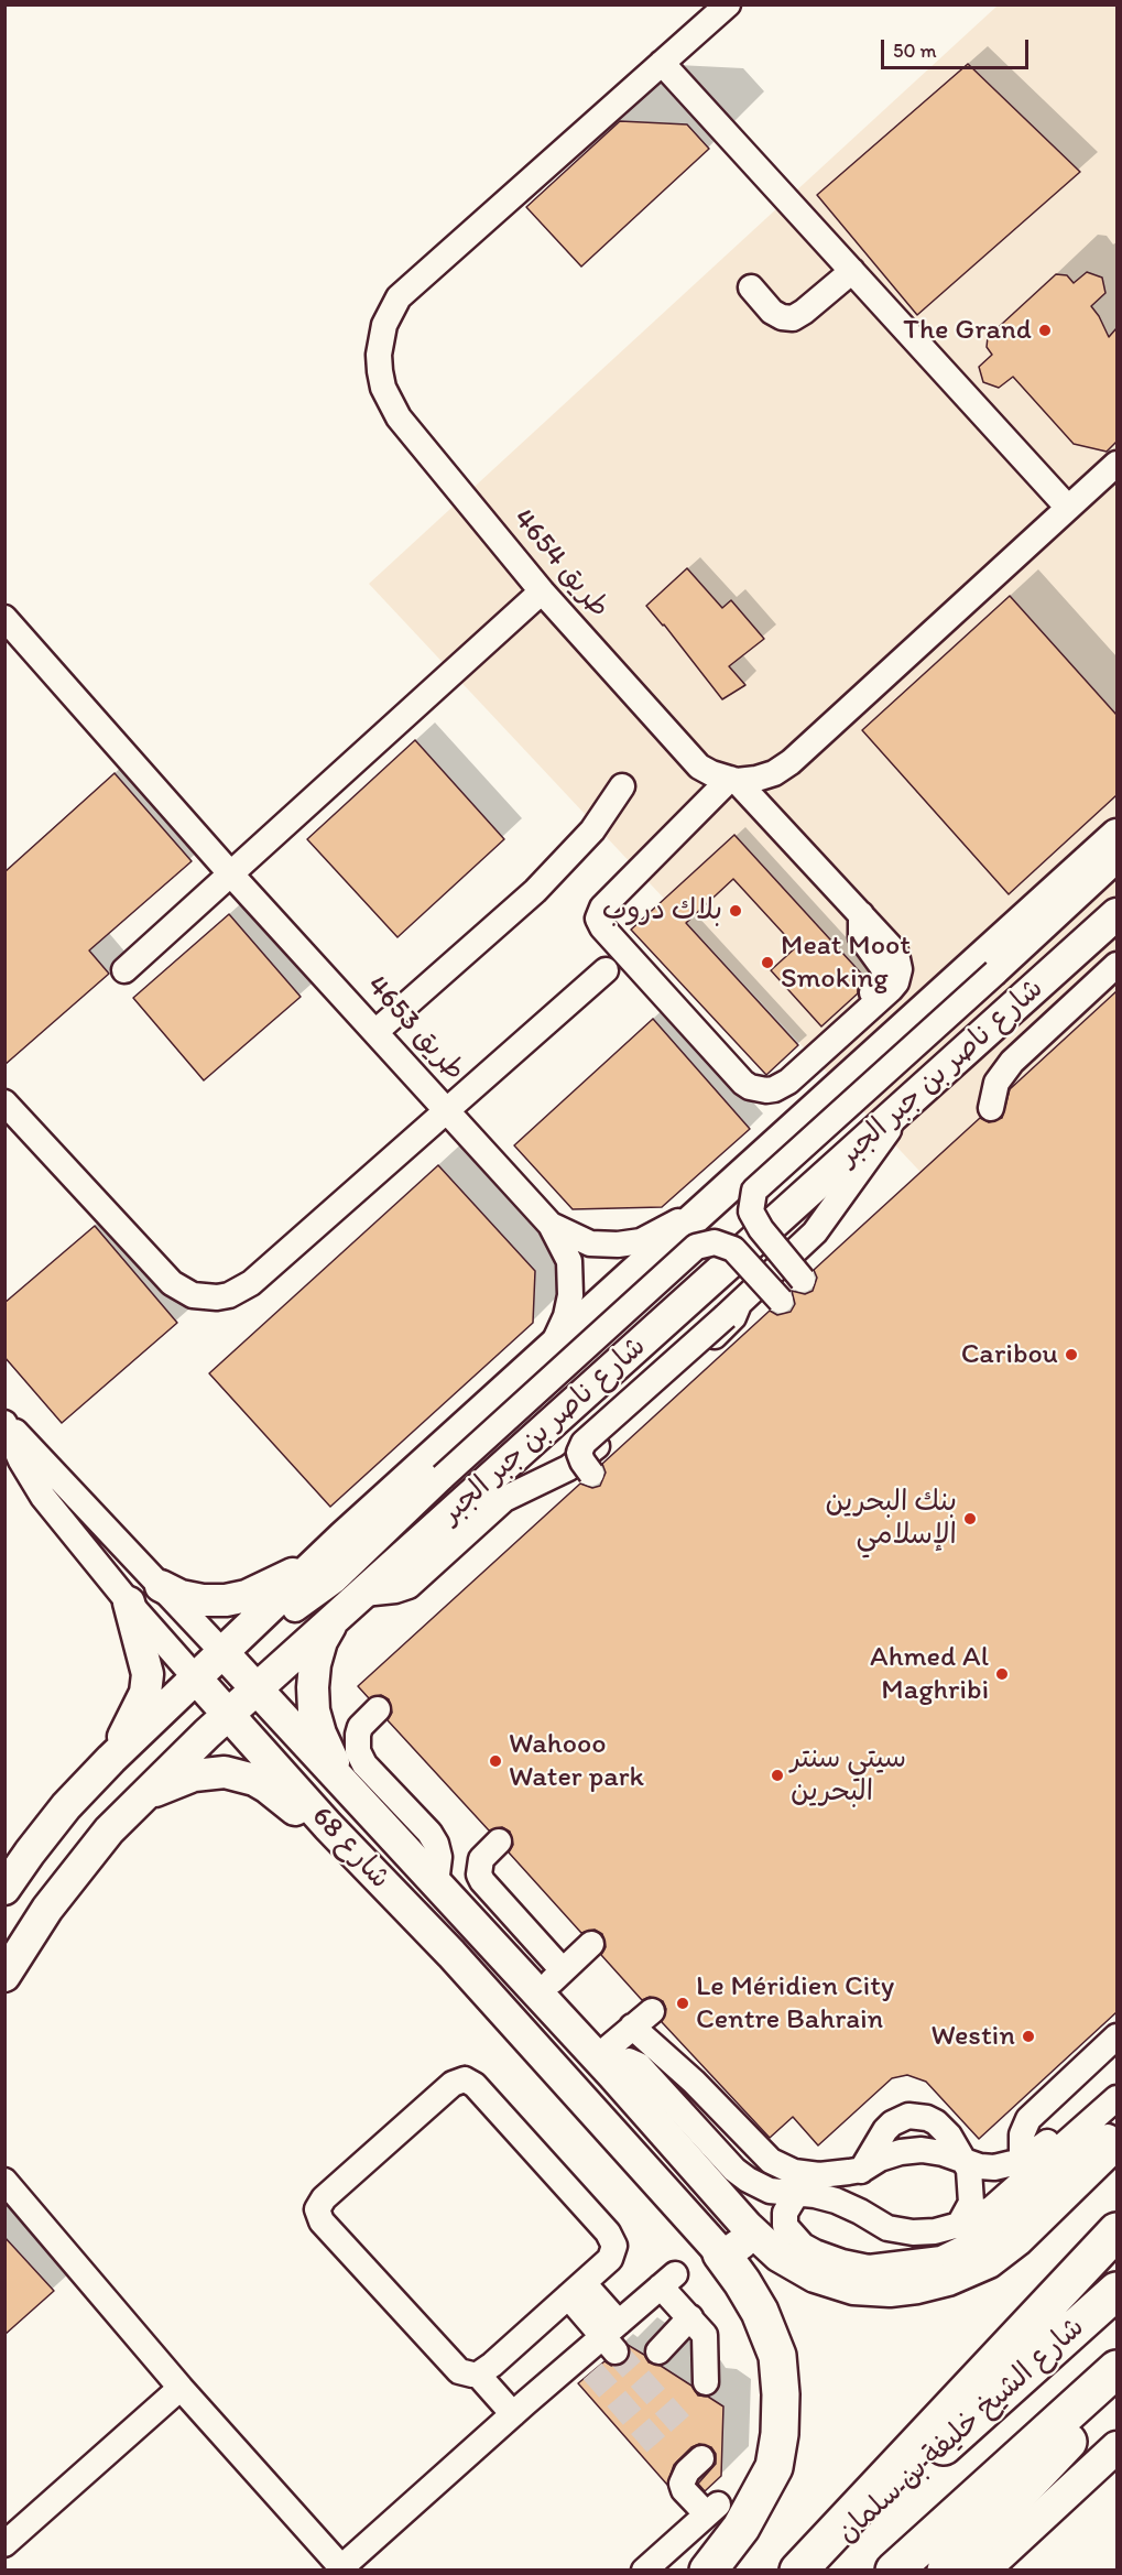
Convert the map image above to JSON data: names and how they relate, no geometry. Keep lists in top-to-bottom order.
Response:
{
  "streets": {
    "highway": ["شارع الشيخ خليفة بن سلمان"],
    "main road": ["شارع ناصر بن جبر الجبر", "شارع 68"],
    "street": ["طريق 4654", "طريق 4653"]
  },
  "crossings": [
    ["طريق 4653", "شارع ناصر بن جبر الجبر"],
    ["شارع ناصر بن جبر الجبر", "شارع 68"]
  ],
  "places": [
    "The Grand",
    "بلاك دروب",
    "Meat Moot Smoking",
    "Caribou",
    "بنك البحرين الإسلامي",
    "Ahmed Al Maghribi",
    "Wahooo Water park",
    "سيتي سنتر البحرين",
    "Le Méridien City Centre Bahrain",
    "Westin"
  ],
  "scale_bar": "50 m"
}
